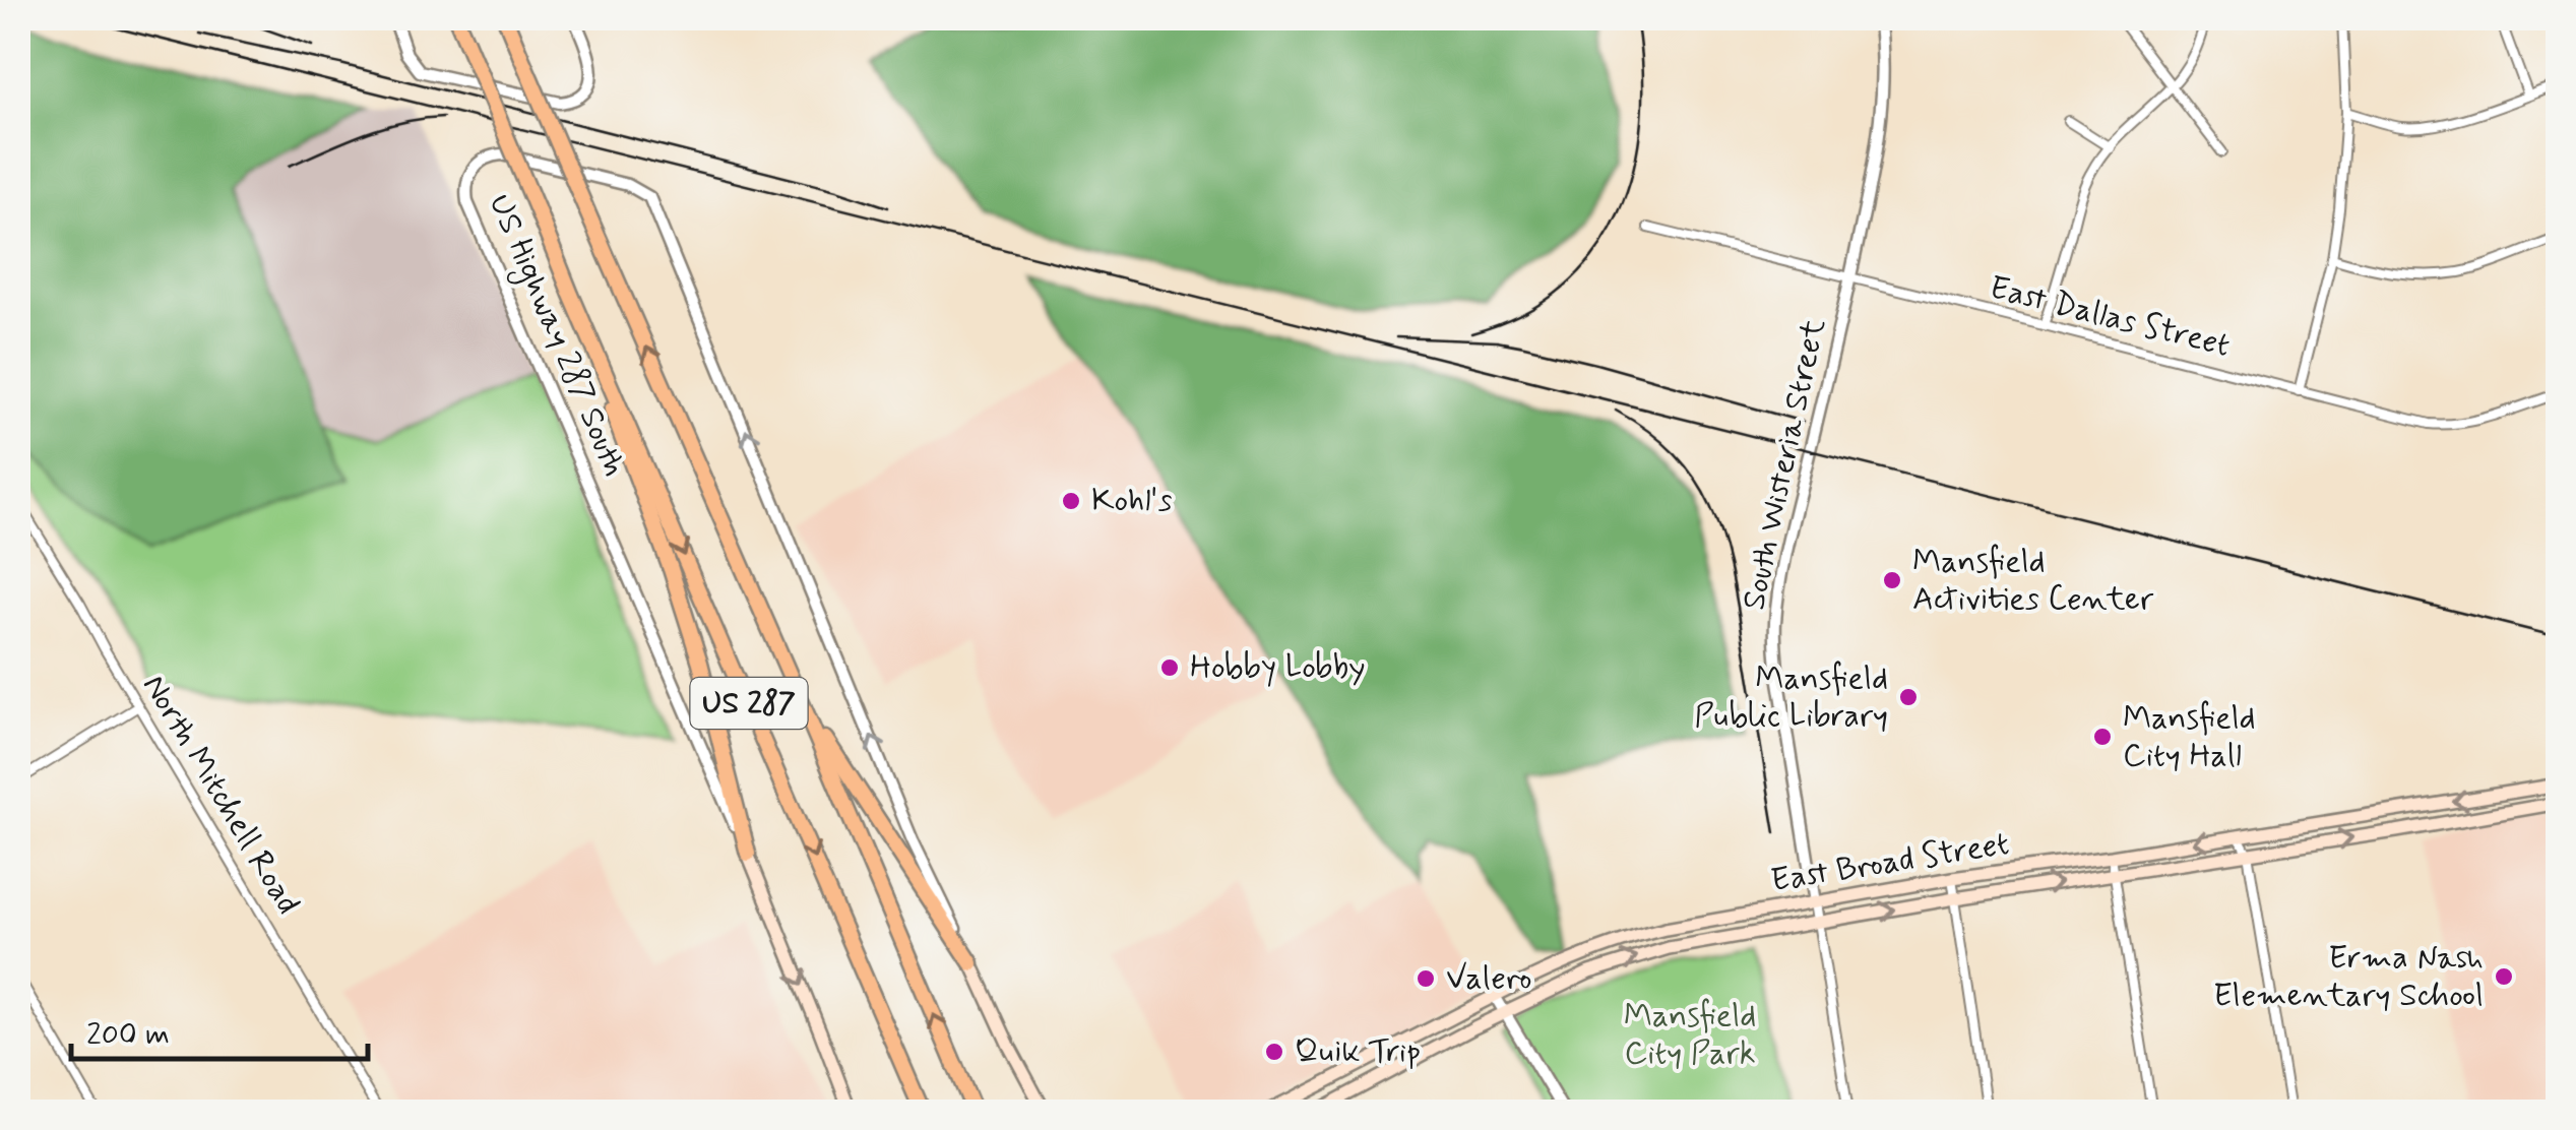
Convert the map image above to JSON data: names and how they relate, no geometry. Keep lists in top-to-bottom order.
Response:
{
  "streets": {
    "highway": ["US 287"],
    "main road": ["US Highway 287 South", "East Broad Street"],
    "street": ["East Dallas Street", "South Wisteria Street", "North Mitchell Road"]
  },
  "crossings": [
    ["East Dallas Street", "South Wisteria Street"],
    ["South Wisteria Street", "East Broad Street"]
  ],
  "parks": ["Mansfield City Park"],
  "places": [
    "Kohl's",
    "Mansfield Activities Center",
    "Hobby Lobby",
    "Mansfield Public Library",
    "Mansfield City Hall",
    "Erma Nash Elementary School",
    "Valero",
    "Quik Trip"
  ],
  "scale_bar": "200 m"
}
